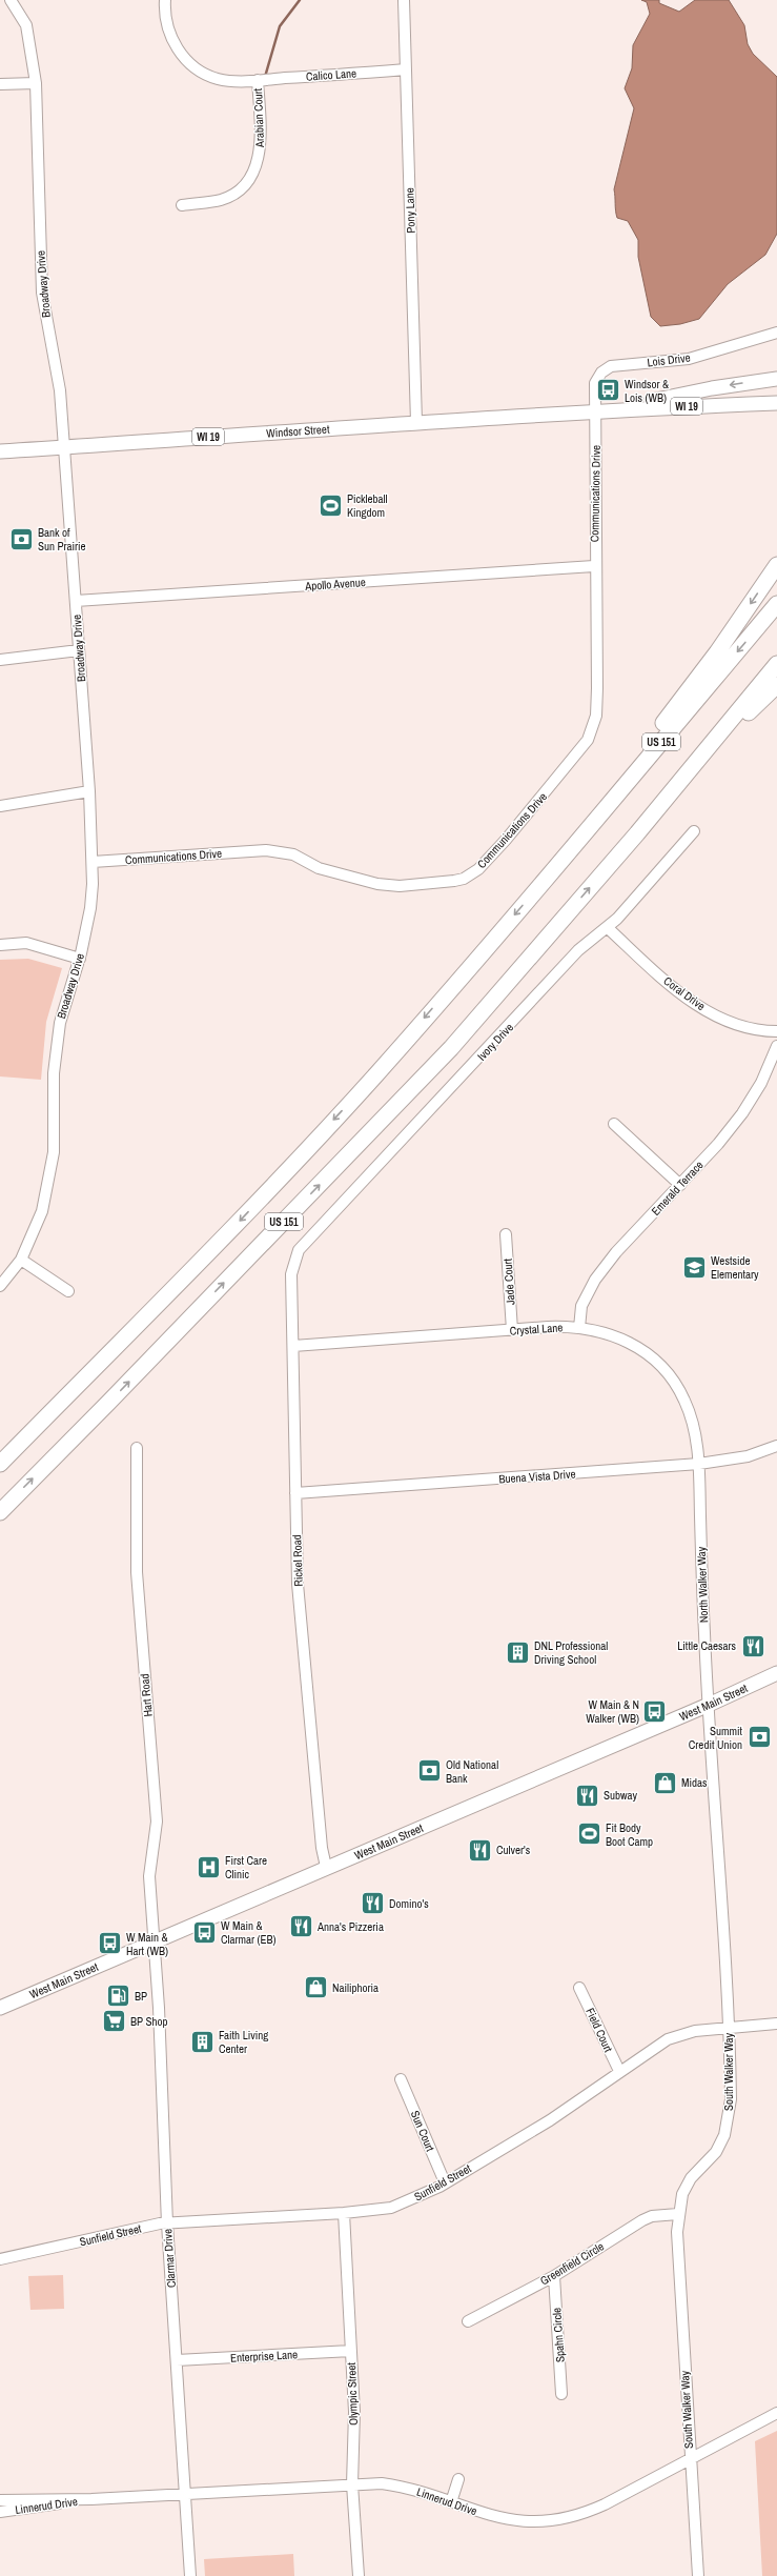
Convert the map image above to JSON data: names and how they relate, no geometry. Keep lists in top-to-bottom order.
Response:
{
  "streets": {
    "highway": ["US 151"],
    "main road": ["WI 19", "Windsor Street", "West Main Street"],
    "street": [
      "Calico Lane",
      "Arabian Court",
      "Pony Lane",
      "Broadway Drive",
      "Lois Drive",
      "Communications Drive",
      "Apollo Avenue",
      "Coral Drive",
      "Ivory Drive",
      "Emerald Terrace",
      "Jade Court",
      "Crystal Lane",
      "Buena Vista Drive",
      "Rickel Road",
      "North Walker Way",
      "Hart Road",
      "Field Court",
      "South Walker Way",
      "Sun Court",
      "Sunfield Street",
      "Clarmar Drive",
      "Greenfield Circle",
      "Spahn Circle",
      "Enterprise Lane",
      "Olympic Street",
      "Linnerud Drive"
    ]
  },
  "crossings": [
    ["Calico Lane", "Arabian Court"],
    ["Calico Lane", "Pony Lane"],
    ["Pony Lane", "Windsor Street"],
    ["Broadway Drive", "Windsor Street"],
    ["Broadway Drive", "Communications Drive"],
    ["Broadway Drive", "Apollo Avenue"],
    ["Lois Drive", "Windsor Street"],
    ["Lois Drive", "Communications Drive"],
    ["Windsor Street", "Communications Drive"],
    ["Communications Drive", "Apollo Avenue"],
    ["Coral Drive", "Ivory Drive"],
    ["Ivory Drive", "Rickel Road"],
    ["Emerald Terrace", "Crystal Lane"],
    ["Jade Court", "Crystal Lane"],
    ["Crystal Lane", "Buena Vista Drive"],
    ["Crystal Lane", "Rickel Road"],
    ["Crystal Lane", "North Walker Way"],
    ["Buena Vista Drive", "Rickel Road"],
    ["Buena Vista Drive", "North Walker Way"],
    ["Rickel Road", "West Main Street"],
    ["North Walker Way", "West Main Street"],
    ["North Walker Way", "South Walker Way"],
    ["Hart Road", "West Main Street"],
    ["Hart Road", "Clarmar Drive"],
    ["West Main Street", "South Walker Way"],
    ["West Main Street", "Clarmar Drive"],
    ["Field Court", "Sunfield Street"],
    ["South Walker Way", "Sunfield Street"],
    ["South Walker Way", "Greenfield Circle"],
    ["South Walker Way", "Linnerud Drive"],
    ["Sun Court", "Sunfield Street"],
    ["Sunfield Street", "Clarmar Drive"],
    ["Sunfield Street", "Olympic Street"],
    ["Clarmar Drive", "Enterprise Lane"],
    ["Clarmar Drive", "Linnerud Drive"],
    ["Greenfield Circle", "Spahn Circle"],
    ["Enterprise Lane", "Olympic Street"],
    ["Olympic Street", "Linnerud Drive"]
  ],
  "places": {
    "bus stop": [
      "Windsor & Lois (WB)",
      "W Main & N Walker (WB)",
      "W Main & Clarmar (EB)",
      "W Main & Hart (WB)"
    ],
    "sports": ["Pickleball Kingdom", "Fit Body Boot Camp"],
    "bank": ["Bank of Sun Prairie", "Summit Credit Union", "Old National Bank"],
    "school or university": ["Westside Elementary"],
    "restaurant": [
      "Little Caesars",
      "Subway",
      "Culver's",
      "Domino's",
      "Anna's Pizzeria"
    ],
    "building": ["DNL Professional Driving School", "Faith Living Center"],
    "shop": ["Midas", "Nailiphoria"],
    "hospital": ["First Care Clinic"],
    "fuel station": ["BP"],
    "supermarket": ["BP Shop"]
  }
}
